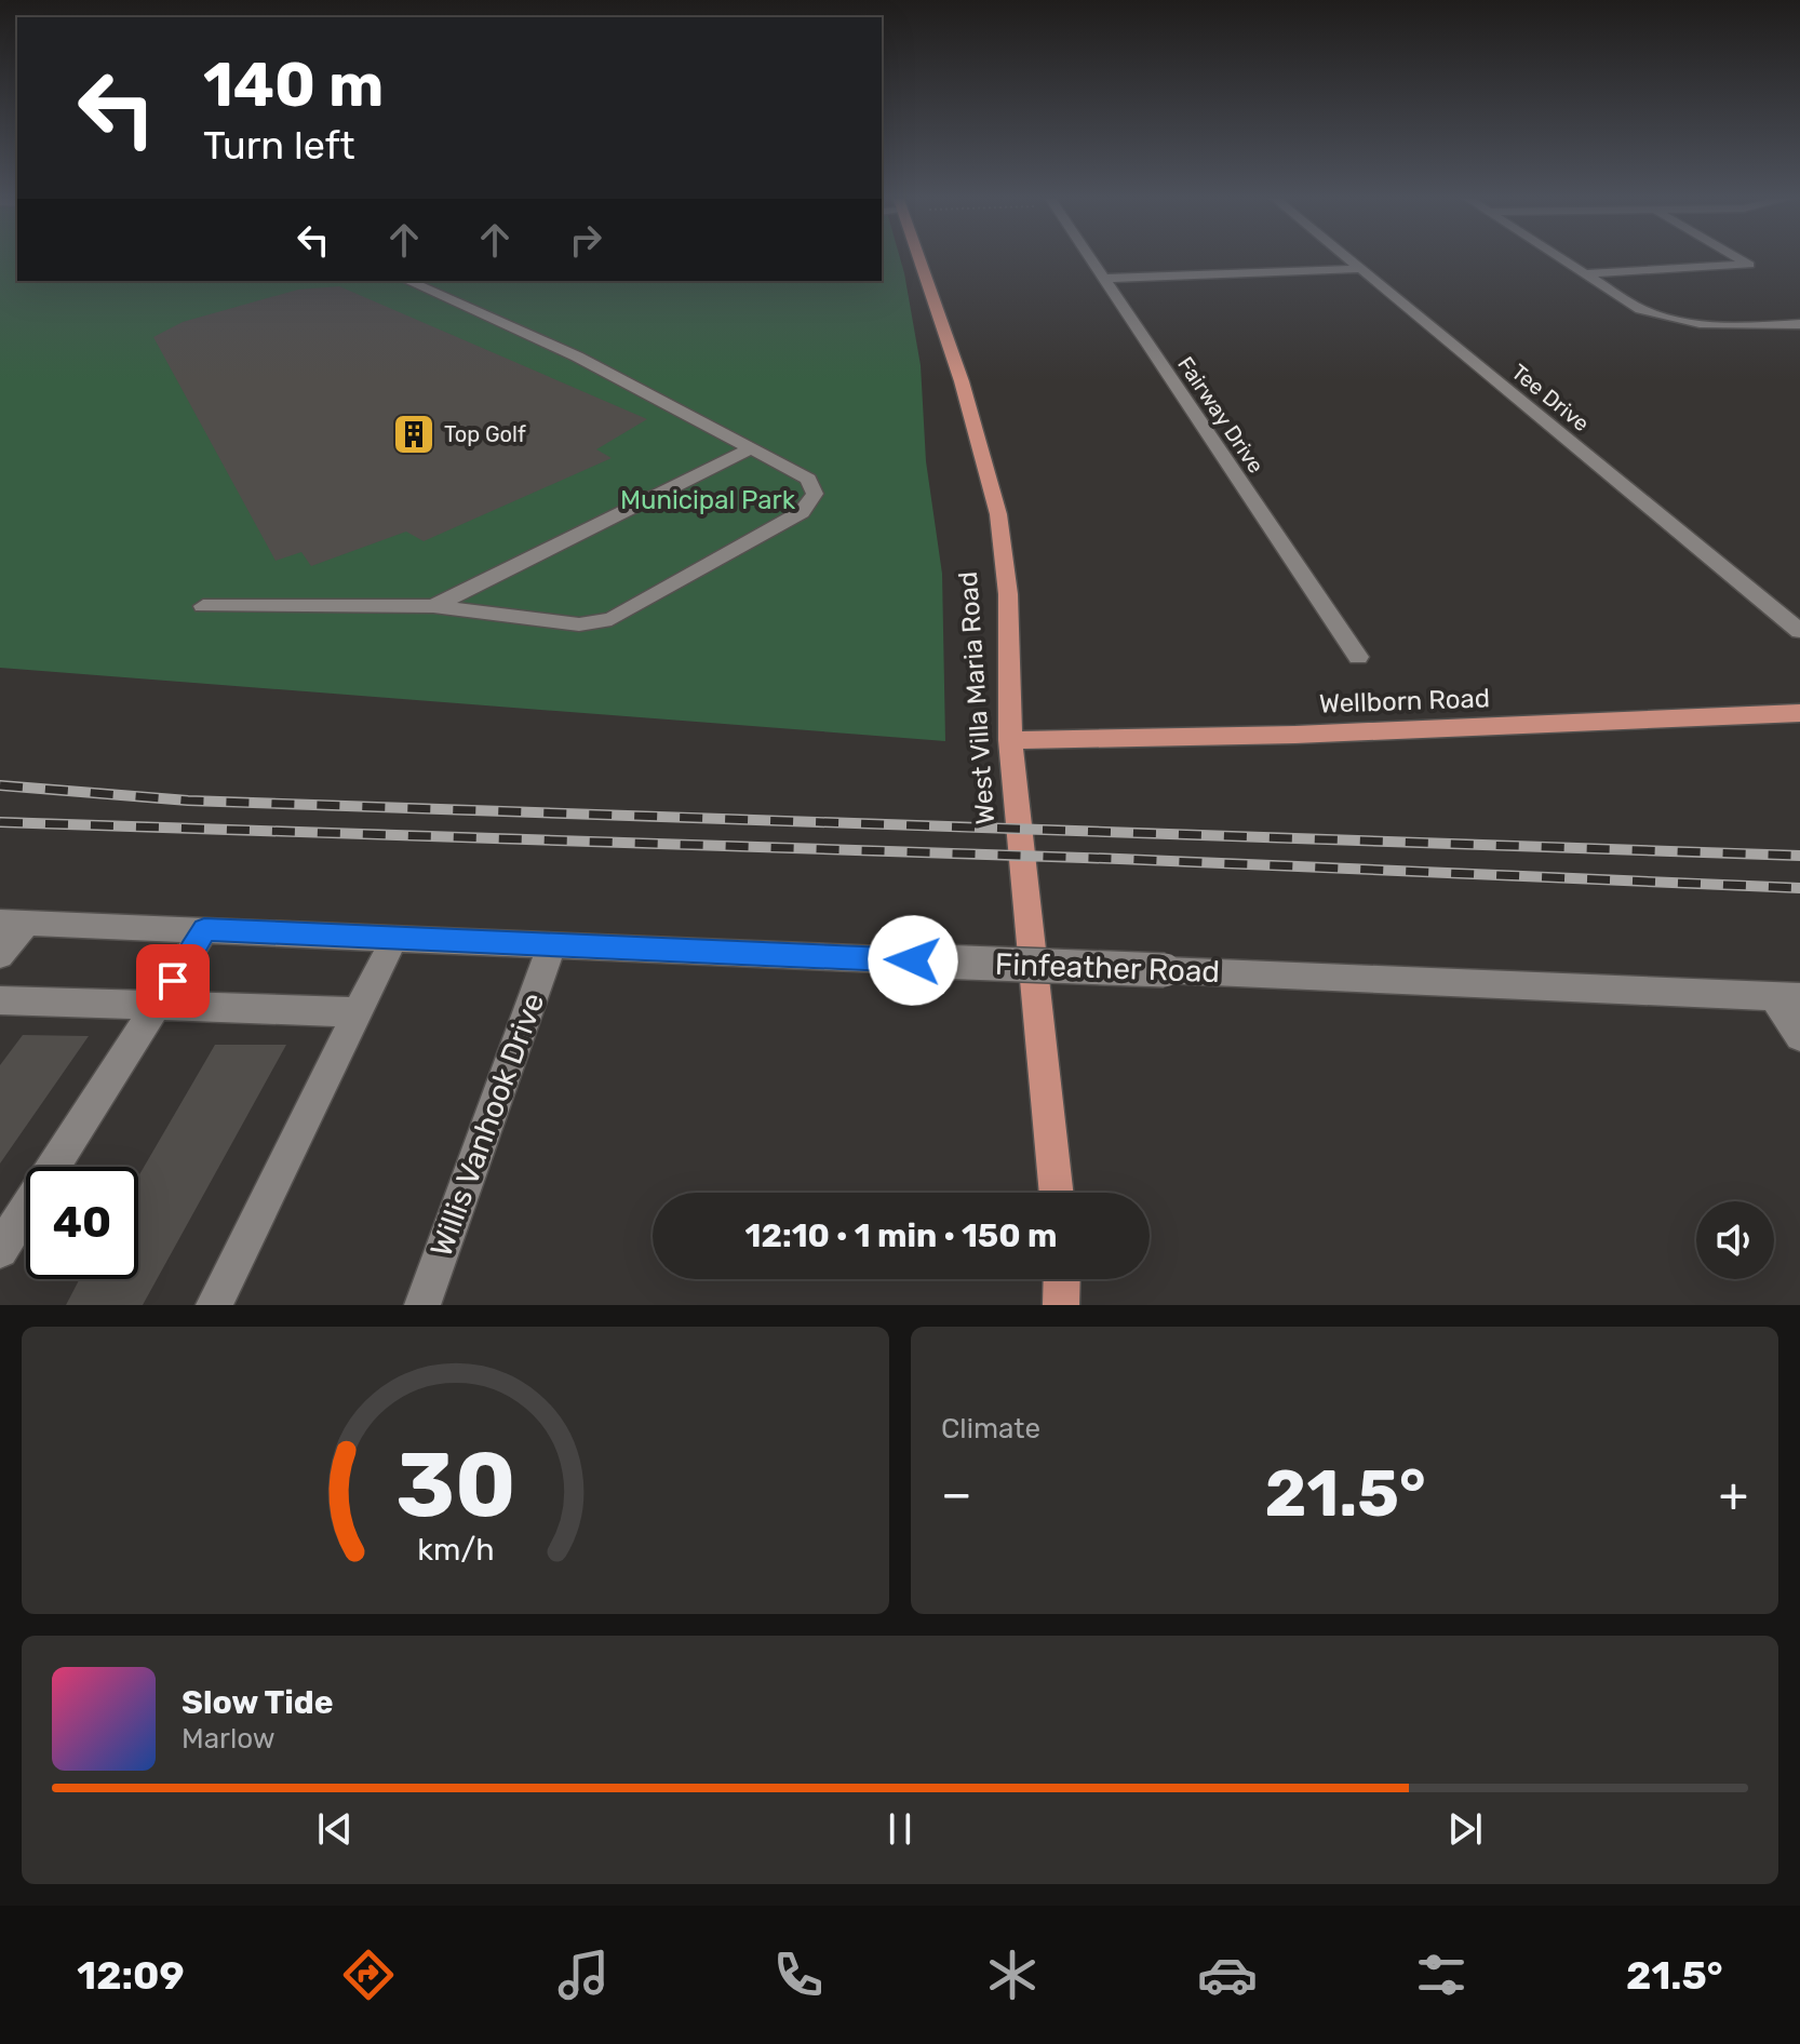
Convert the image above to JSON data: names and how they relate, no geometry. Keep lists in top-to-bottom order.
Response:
{
  "streets": {
    "main road": ["West Villa Maria Road", "Wellborn Road"],
    "street": [
      "Tee Drive",
      "Fairway Drive",
      "Finfeather Road",
      "Willis Vanhook Drive"
    ]
  },
  "crossings": [
    ["West Villa Maria Road", "Wellborn Road"],
    ["Finfeather Road", "Willis Vanhook Drive"]
  ],
  "parks": ["Municipal Park"],
  "places": {
    "building": ["Top Golf"]
  },
  "page": {
    "turn": ["140 m", "Turn left"],
    "limit": "40",
    "trip": "12:10 · 1 min · 150 m",
    "tile": "Climate",
    "heat": ["−", "21.5°", "+"],
    "song": ["Slow Tide", "Marlow"],
    "tabs": ["12:09", "21.5°"],
    "gauge": ["30", "km/h"]
  }
}
